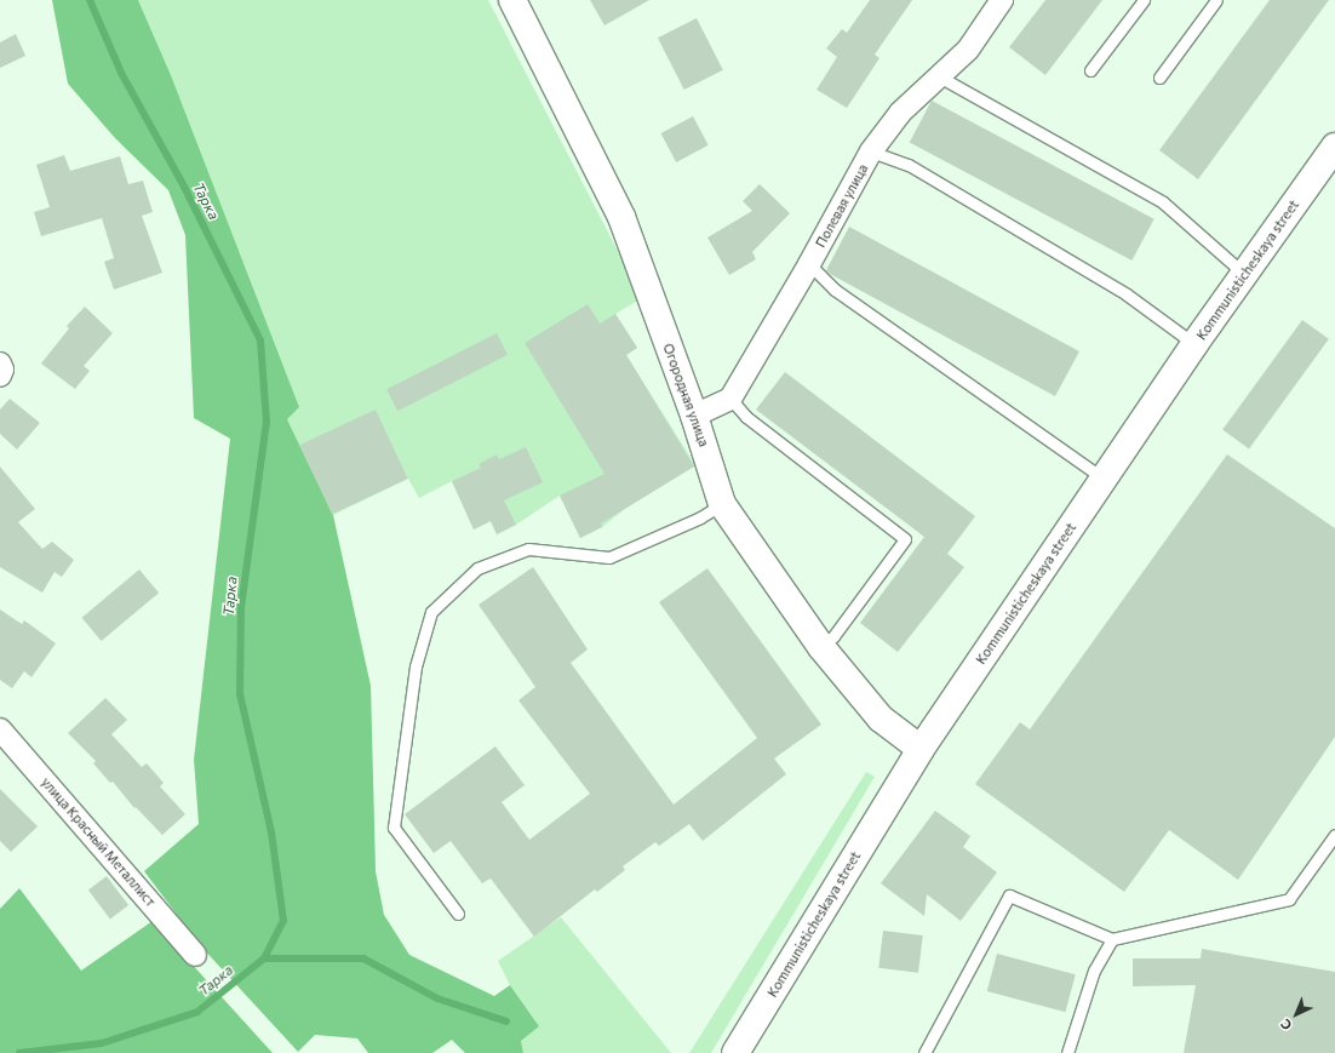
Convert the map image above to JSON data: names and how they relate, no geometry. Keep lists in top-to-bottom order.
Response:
{
  "streets": {
    "main road": ["Kommunisticheskaya street", "Огородная улица"],
    "street": ["Полевая улица", "улица Красный Металлист"]
  },
  "crossings": [
    ["Kommunisticheskaya street", "Огородная улица"]
  ],
  "water": ["Тарка"],
  "north": "bottom left"
}
